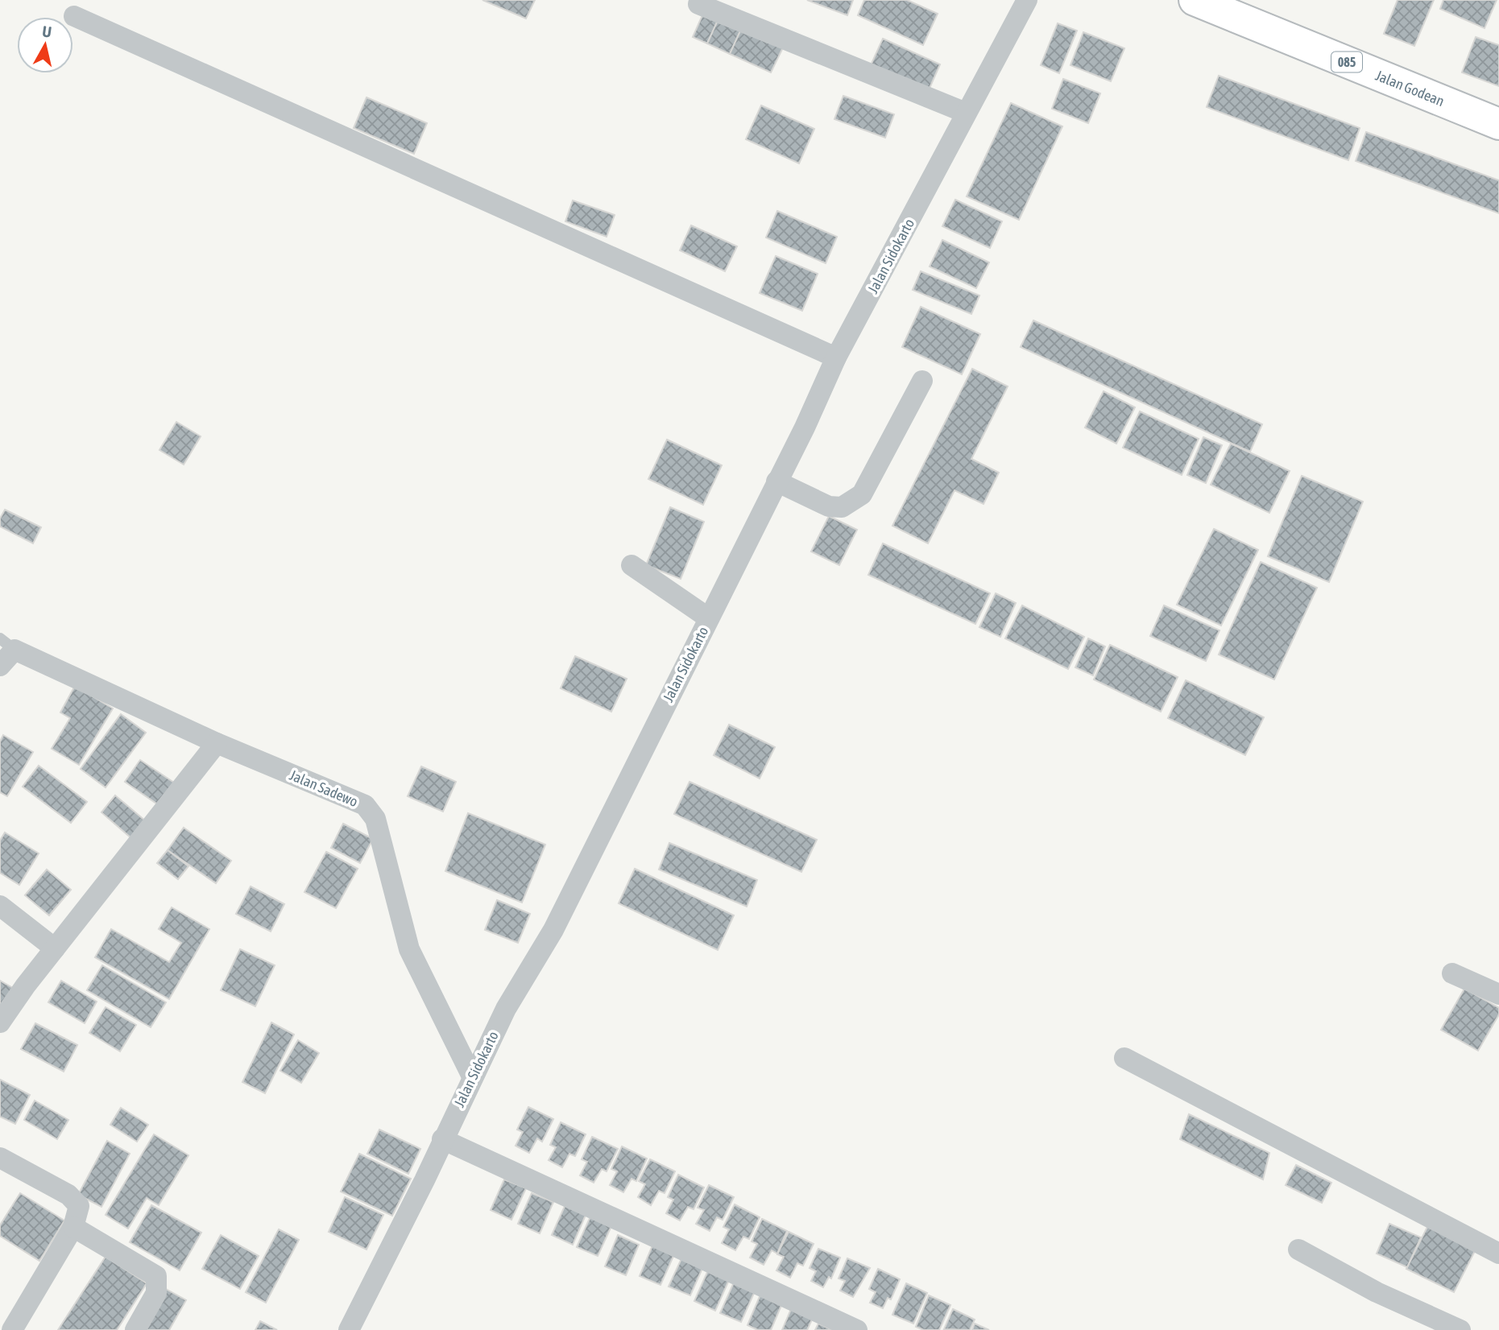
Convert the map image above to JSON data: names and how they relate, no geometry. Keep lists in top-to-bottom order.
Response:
{
  "streets": {
    "main road": ["085", "Jalan Godean"],
    "street": ["Jalan Sidokarto", "Jalan Sadewo"]
  },
  "crossings": [
    ["Jalan Sidokarto", "Jalan Sadewo"]
  ],
  "north": "top"
}
